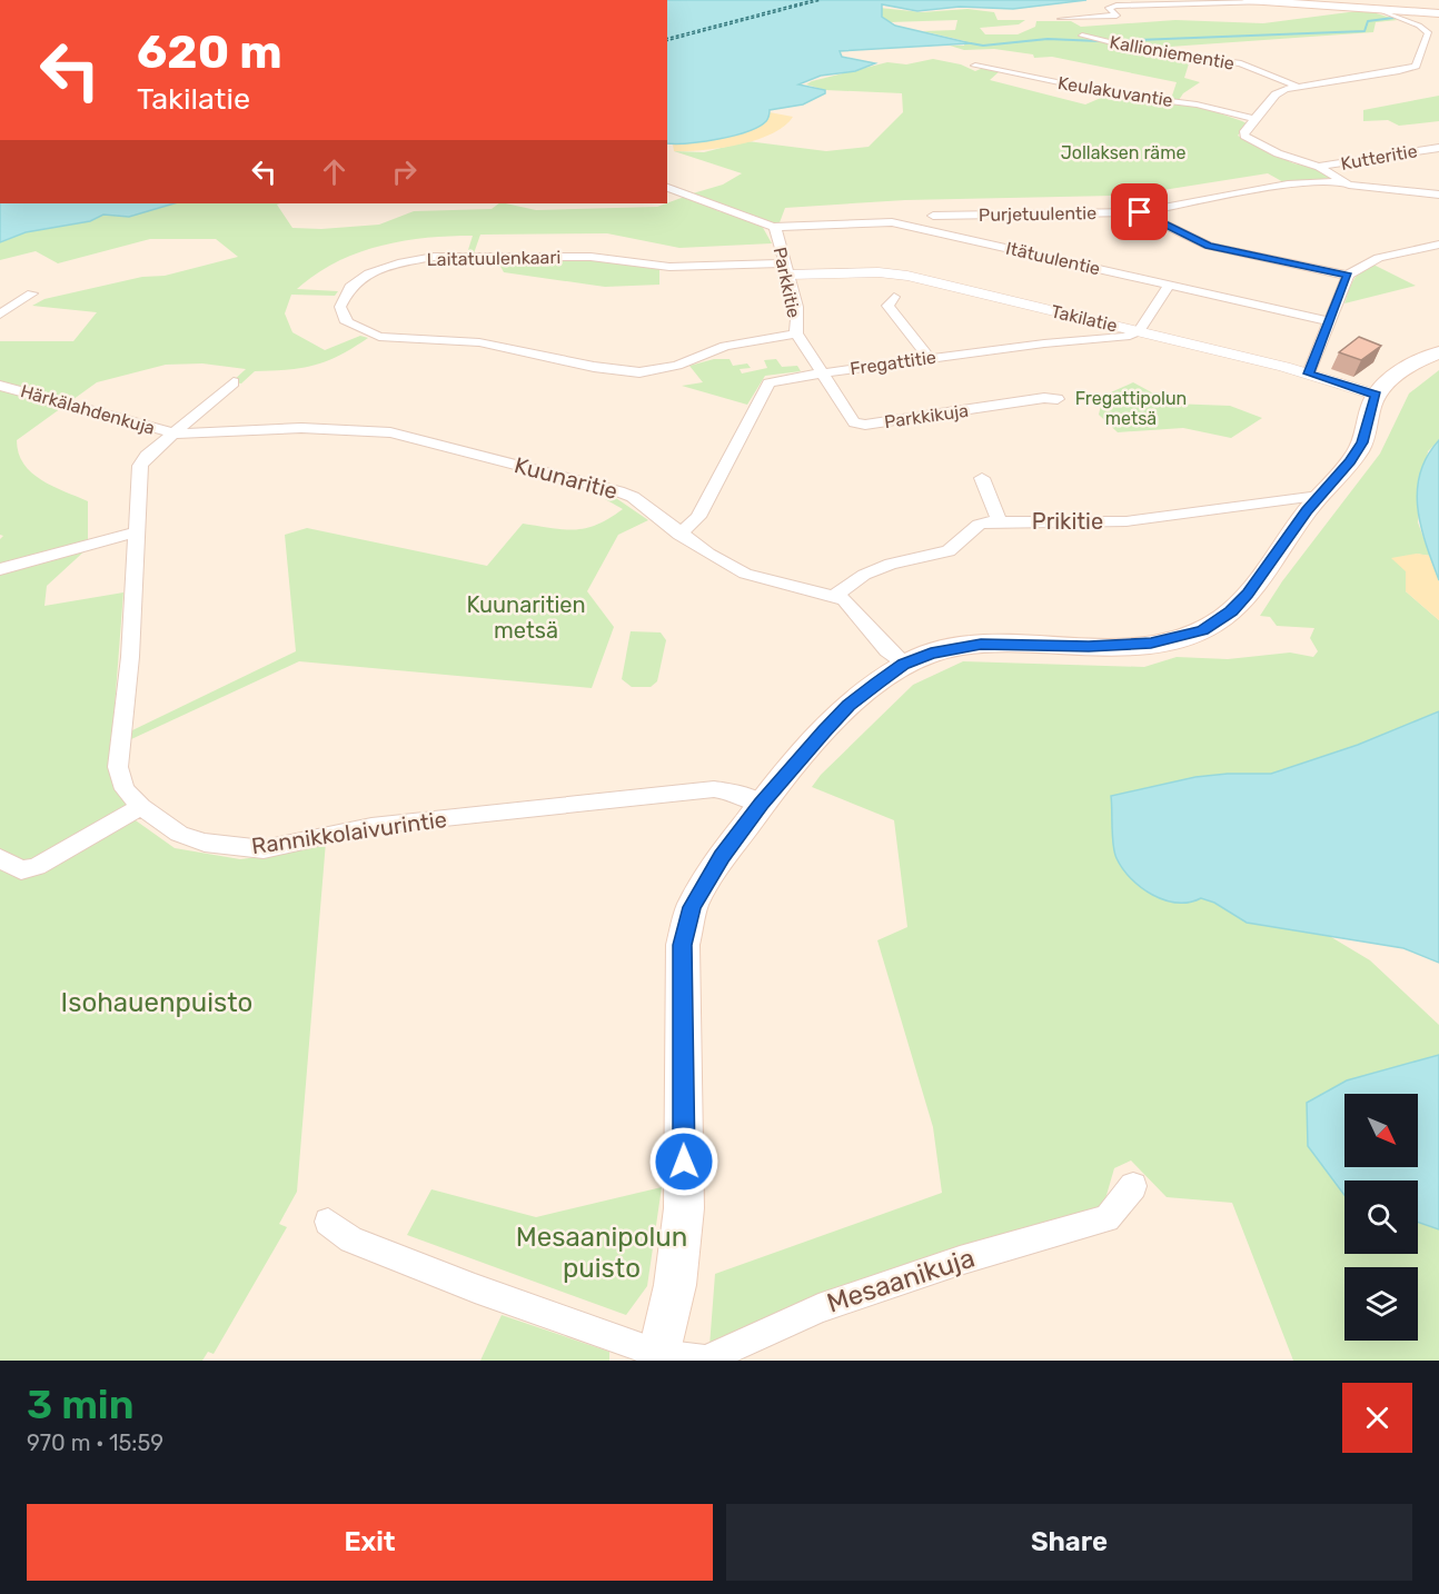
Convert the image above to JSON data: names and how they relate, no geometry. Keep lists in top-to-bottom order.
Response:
{
  "streets": {
    "street": [
      "Kallioniementie",
      "Keulakuvantie",
      "Kutteritie",
      "Purjetuulentie",
      "Laitatuulenkaari",
      "Itätuulentie",
      "Parkkitie",
      "Takilatie",
      "Fregattitie",
      "Härkälahdenkuja",
      "Parkkikuja",
      "Kuunaritie",
      "Prikitie",
      "Rannikkolaivurintie",
      "Mesaanikuja"
    ]
  },
  "crossings": [
    ["Laitatuulenkaari", "Parkkitie"],
    ["Laitatuulenkaari", "Takilatie"],
    ["Itätuulentie", "Parkkitie"],
    ["Parkkitie", "Takilatie"],
    ["Parkkitie", "Fregattitie"],
    ["Parkkitie", "Parkkikuja"],
    ["Takilatie", "Fregattitie"],
    ["Fregattitie", "Parkkikuja"],
    ["Fregattitie", "Kuunaritie"],
    ["Härkälahdenkuja", "Kuunaritie"],
    ["Härkälahdenkuja", "Rannikkolaivurintie"],
    ["Kuunaritie", "Prikitie"],
    ["Kuunaritie", "Rannikkolaivurintie"]
  ],
  "parks": [
    "Jollaksen räme",
    "Fregattipolun metsä",
    "Kuunaritien metsä",
    "Isohauenpuisto",
    "Mesaanipolun puisto"
  ],
  "north": "bottom right",
  "page": {
    "turn": ["620 m", "Takilatie"],
    "heading": ["3 min", "970 m · 15:59"],
    "buttons": ["Exit", "Share"]
  }
}
